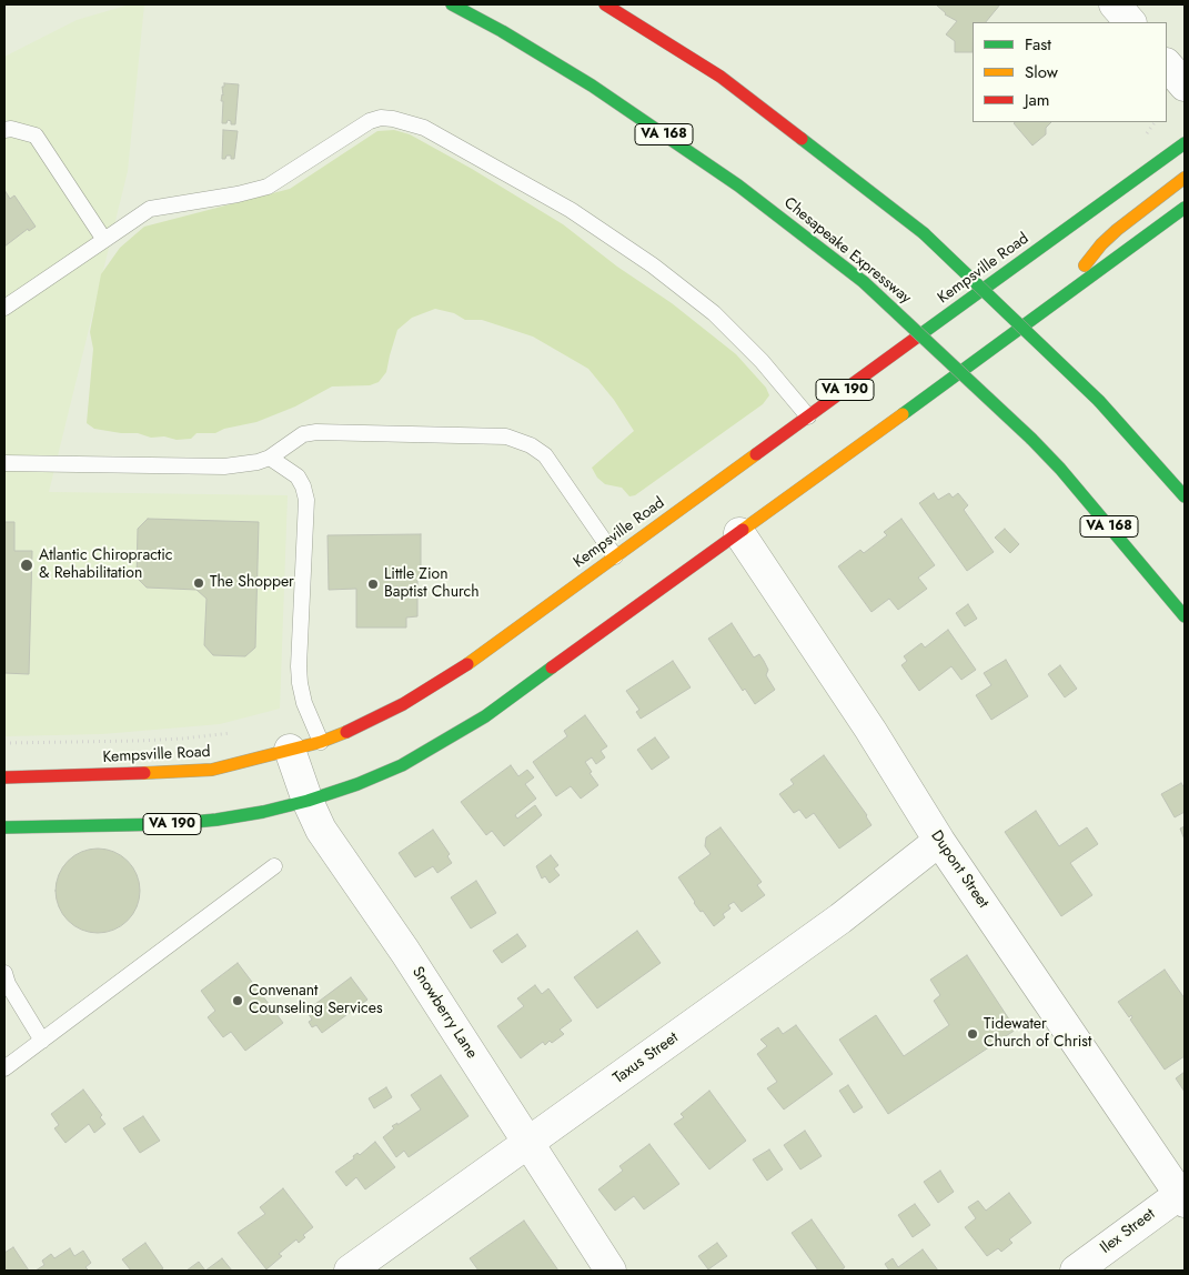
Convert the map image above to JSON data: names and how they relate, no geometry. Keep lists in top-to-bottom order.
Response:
{
  "streets": {
    "main road": [
      "VA 168",
      "Chesapeake Expressway",
      "Kempsville Road",
      "VA 190"
    ],
    "street": [
      "Dupont Street",
      "Snowberry Lane",
      "Taxus Street",
      "Ilex Street"
    ]
  },
  "crossings": [
    ["Kempsville Road", "Snowberry Lane"],
    ["VA 190", "Dupont Street"],
    ["VA 190", "Snowberry Lane"],
    ["Dupont Street", "Taxus Street"],
    ["Dupont Street", "Ilex Street"],
    ["Snowberry Lane", "Taxus Street"]
  ],
  "places": [
    "Atlantic Chiropractic & Rehabilitation",
    "The Shopper",
    "Little Zion Baptist Church",
    "Convenant Counseling Services",
    "Tidewater Church of Christ"
  ],
  "legend": ["Fast", "Slow", "Jam"]
}
